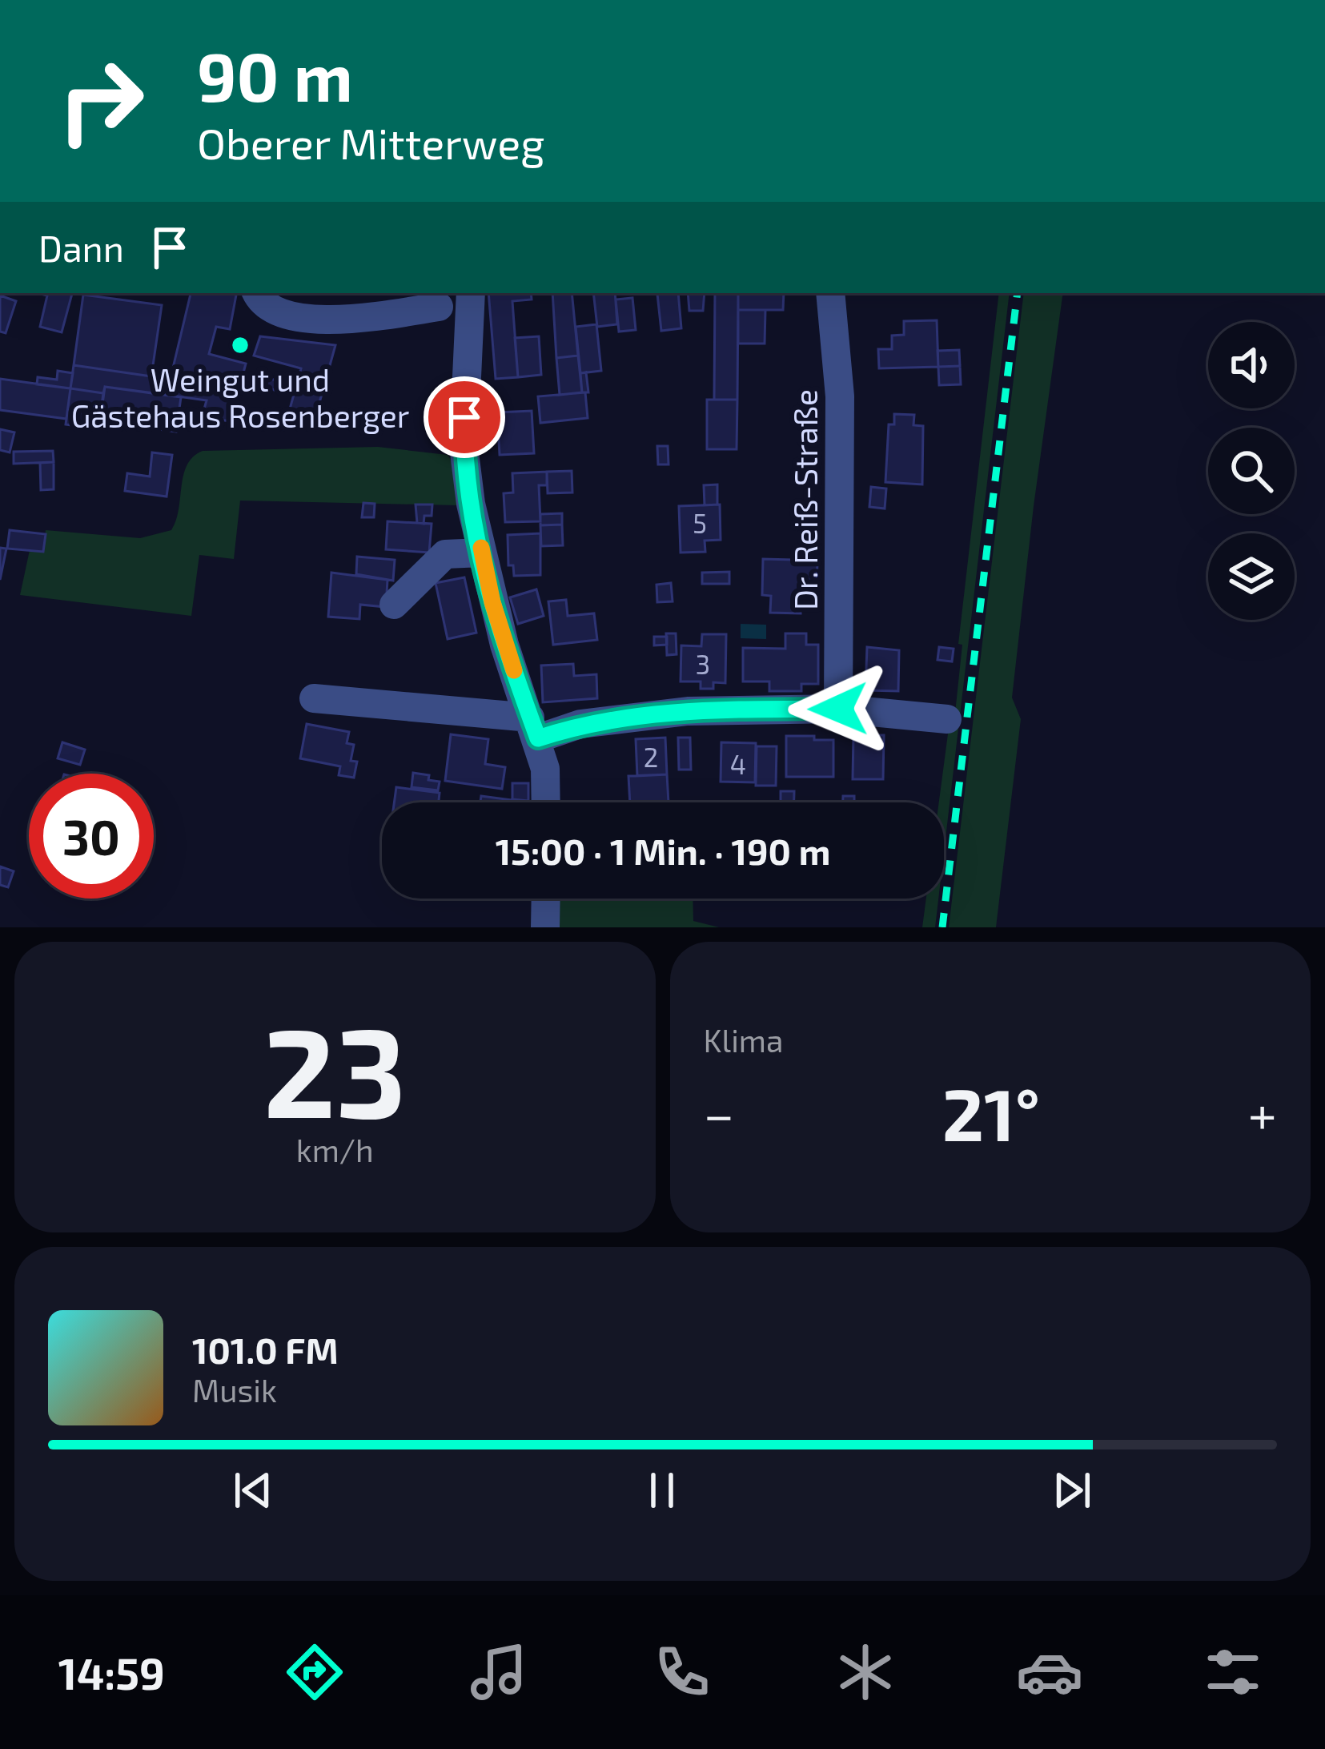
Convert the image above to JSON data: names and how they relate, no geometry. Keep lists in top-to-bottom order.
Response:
{
  "streets": {
    "street": ["Dr. Reiß-Straße"]
  },
  "places": ["Weingut und Gästehaus Rosenberger"],
  "house_numbers": [
    "5",
    "3",
    "2",
    "4"
  ],
  "page": {
    "turn": ["90 m", "Oberer Mitterweg"],
    "then": "Dann",
    "limit": "30",
    "trip": "15:00 · 1 Min. · 190 m",
    "tile": [
      ["23", "km/h"],
      "Klima"
    ],
    "heat": ["−", "21°", "+"],
    "song": ["101.0 FM", "Musik"],
    "tabs": "14:59"
  }
}
